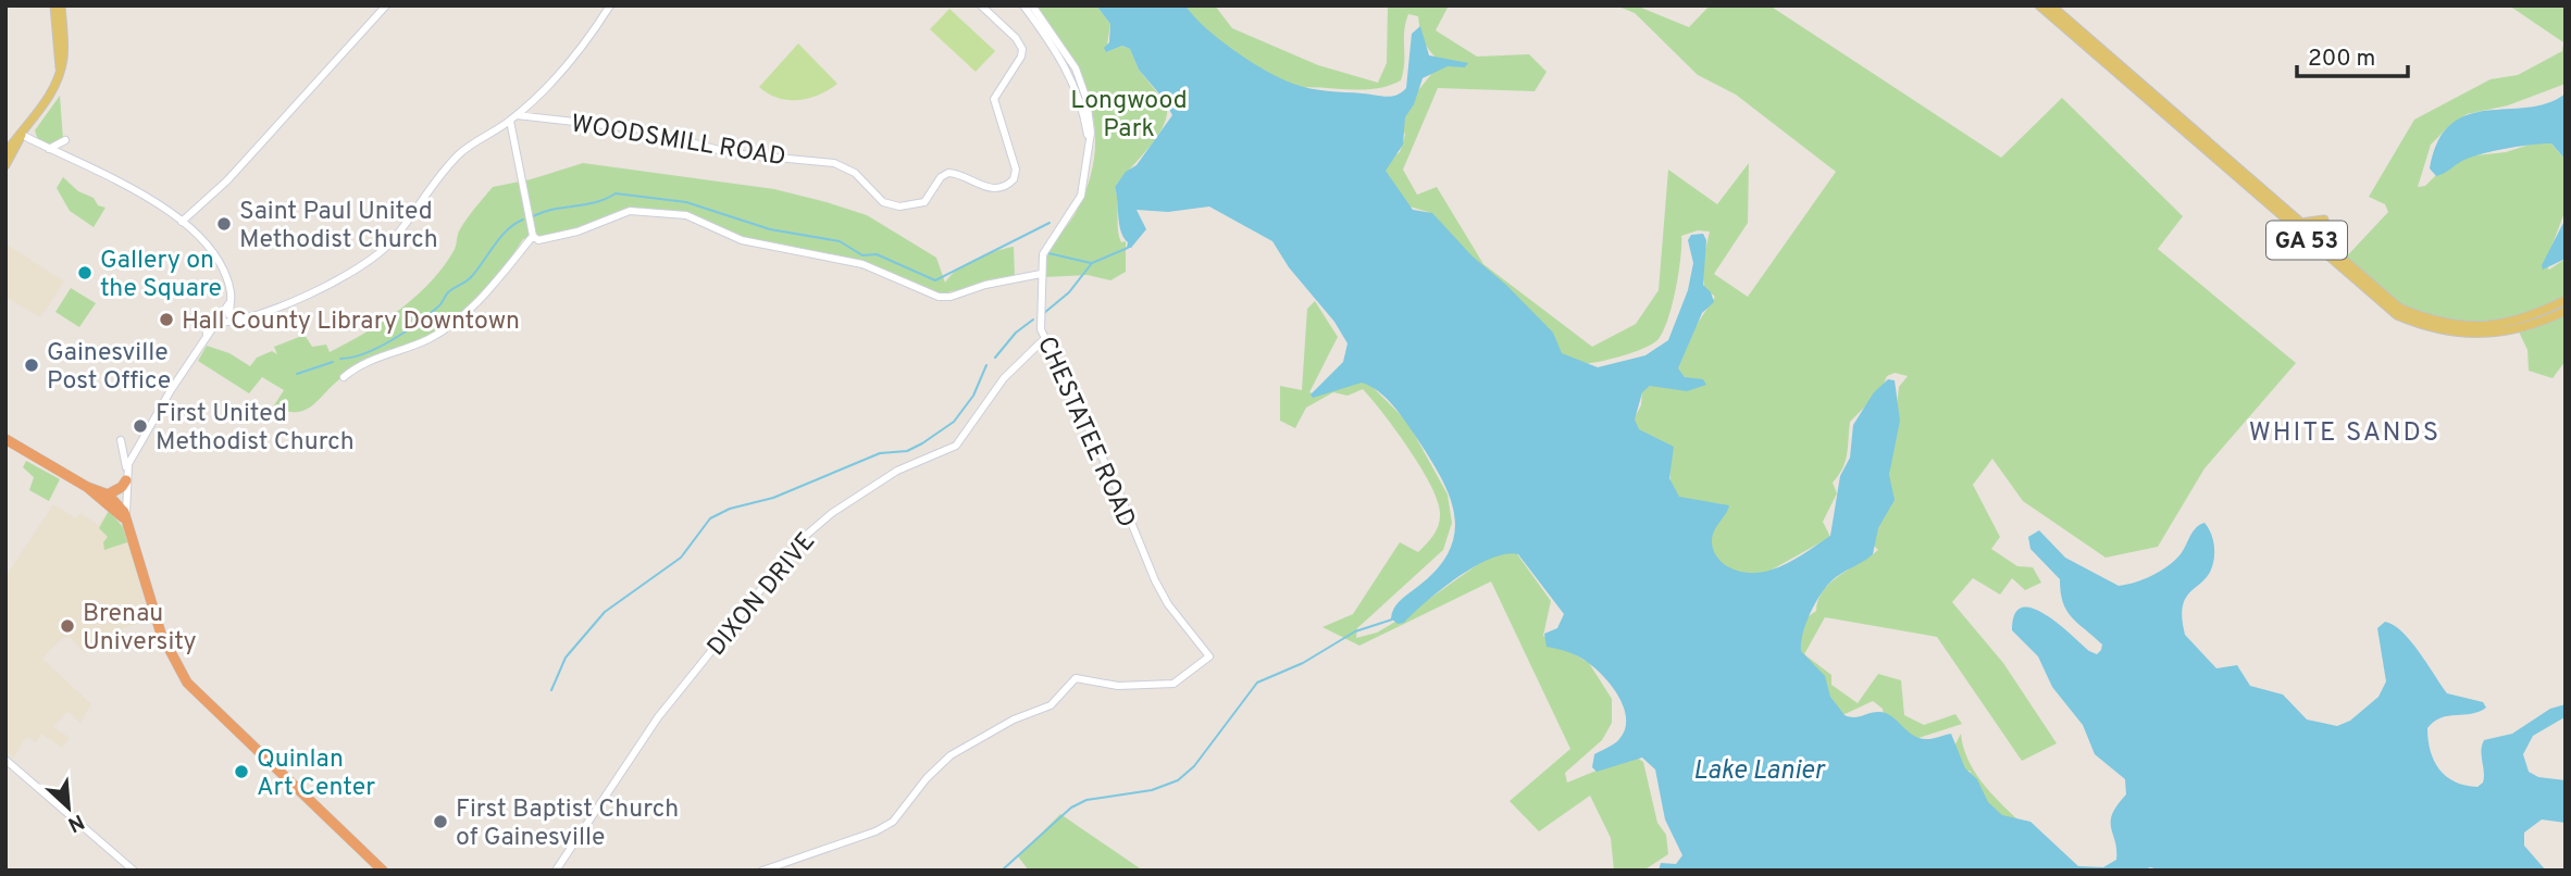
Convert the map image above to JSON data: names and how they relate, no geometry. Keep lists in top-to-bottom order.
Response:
{
  "streets": {
    "main road": ["GA 53"],
    "street": ["WOODSMILL ROAD", "CHESTATEE ROAD", "DIXON DRIVE"]
  },
  "crossings": [
    ["CHESTATEE ROAD", "DIXON DRIVE"]
  ],
  "districts": ["WHITE SANDS"],
  "water": ["Lake Lanier"],
  "parks": ["Longwood Park"],
  "places": [
    "Saint Paul United Methodist Church",
    "Gallery on the Square",
    "Hall County Library Downtown",
    "Gainesville Post Office",
    "First United Methodist Church",
    "Brenau University",
    "Quinlan Art Center",
    "First Baptist Church of Gainesville"
  ],
  "scale_bar": "200 m",
  "north": "bottom right"
}
